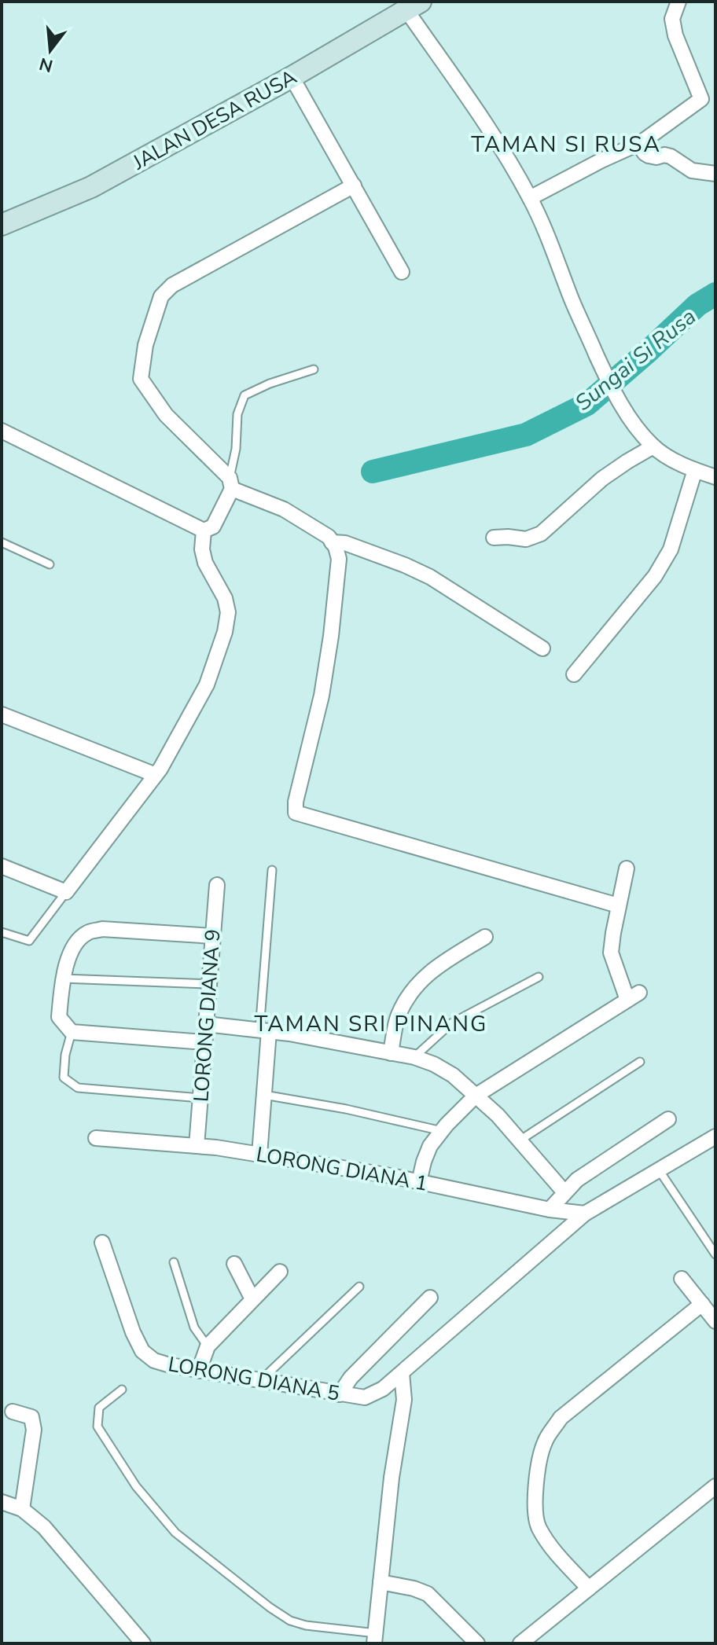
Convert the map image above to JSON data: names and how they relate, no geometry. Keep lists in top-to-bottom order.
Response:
{
  "streets": {
    "street": [
      "JALAN DESA RUSA",
      "LORONG DIANA 9",
      "LORONG DIANA 1",
      "LORONG DIANA 5"
    ]
  },
  "crossings": [
    ["LORONG DIANA 9", "LORONG DIANA 1"],
    ["LORONG DIANA 1", "LORONG DIANA 5"]
  ],
  "districts": ["TAMAN SI RUSA", "TAMAN SRI PINANG"],
  "water": ["Sungai Si Rusa"],
  "north": "bottom"
}
